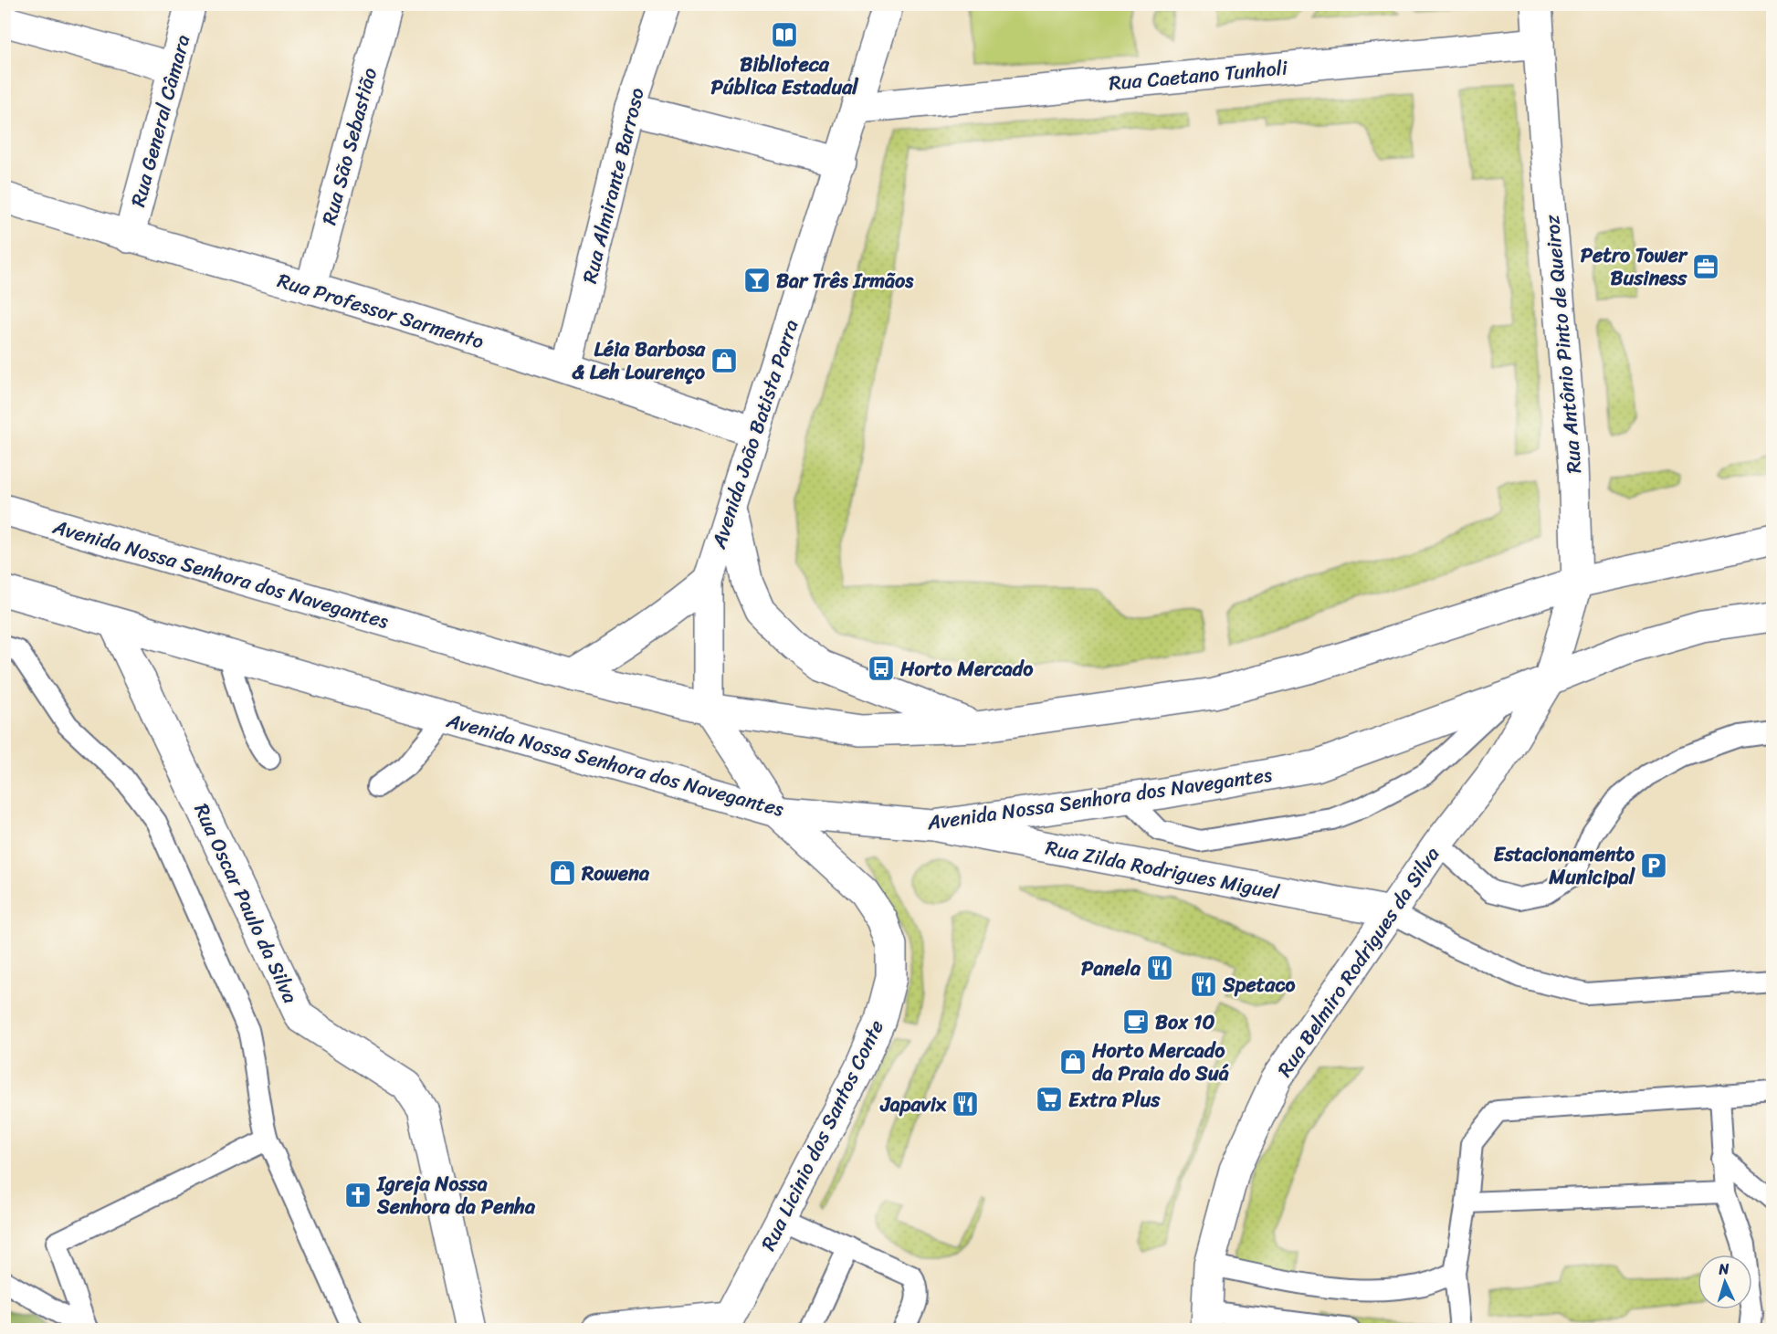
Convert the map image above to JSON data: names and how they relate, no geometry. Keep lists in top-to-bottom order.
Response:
{
  "streets": {
    "street": [
      "Rua Caetano Tunholi",
      "Rua General Câmara",
      "Rua São Sebastião",
      "Rua Almirante Barroso",
      "Rua Professor Sarmento",
      "Rua Antônio Pinto de Queiroz",
      "Avenida João Batista Parra",
      "Avenida Nossa Senhora dos Navegantes",
      "Rua Zilda Rodrigues Miguel",
      "Rua Oscar Paulo da Silva",
      "Rua Belmiro Rodrigues da Silva",
      "Rua Licinio dos Santos Conte"
    ]
  },
  "crossings": [
    ["Rua Caetano Tunholi", "Rua Antônio Pinto de Queiroz"],
    ["Rua Caetano Tunholi", "Avenida João Batista Parra"],
    ["Rua General Câmara", "Rua Professor Sarmento"],
    ["Rua São Sebastião", "Rua Professor Sarmento"],
    ["Rua Almirante Barroso", "Rua Professor Sarmento"],
    ["Rua Professor Sarmento", "Avenida João Batista Parra"],
    ["Rua Antônio Pinto de Queiroz", "Avenida Nossa Senhora dos Navegantes"],
    ["Rua Antônio Pinto de Queiroz", "Rua Belmiro Rodrigues da Silva"],
    ["Avenida João Batista Parra", "Avenida Nossa Senhora dos Navegantes"],
    ["Avenida Nossa Senhora dos Navegantes", "Rua Zilda Rodrigues Miguel"],
    ["Avenida Nossa Senhora dos Navegantes", "Rua Oscar Paulo da Silva"],
    ["Avenida Nossa Senhora dos Navegantes", "Rua Belmiro Rodrigues da Silva"],
    ["Avenida Nossa Senhora dos Navegantes", "Rua Licinio dos Santos Conte"],
    ["Rua Zilda Rodrigues Miguel", "Rua Belmiro Rodrigues da Silva"]
  ],
  "places": {
    "library": ["Biblioteca Pública Estadual"],
    "office": ["Petro Tower Business"],
    "bar": ["Bar Três Irmãos"],
    "shop": ["Léia Barbosa & Leh Lourenço", "Rowena", "Horto Mercado da Praia do Suá"],
    "bus stop": ["Horto Mercado"],
    "parking": ["Estacionamento Municipal"],
    "restaurant": ["Panela", "Spetaco", "Japavix"],
    "cafe": ["Box 10"],
    "supermarket": ["Extra Plus"],
    "church": ["Igreja Nossa Senhora da Penha"]
  },
  "north": "top"
}
